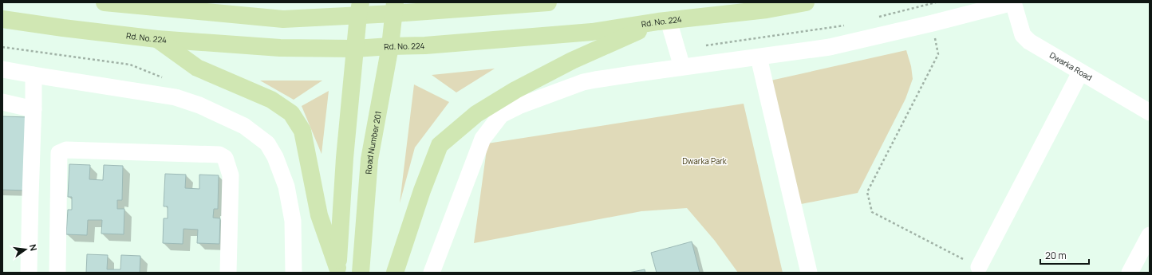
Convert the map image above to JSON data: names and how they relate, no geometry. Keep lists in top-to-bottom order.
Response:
{
  "streets": {
    "main road": ["Rd. No. 224", "Road Number 201"],
    "street": ["Dwarka Road"]
  },
  "crossings": [
    ["Rd. No. 224", "Road Number 201"]
  ],
  "parks": ["Dwarka Park"],
  "scale_bar": "20 m",
  "north": "right"
}
